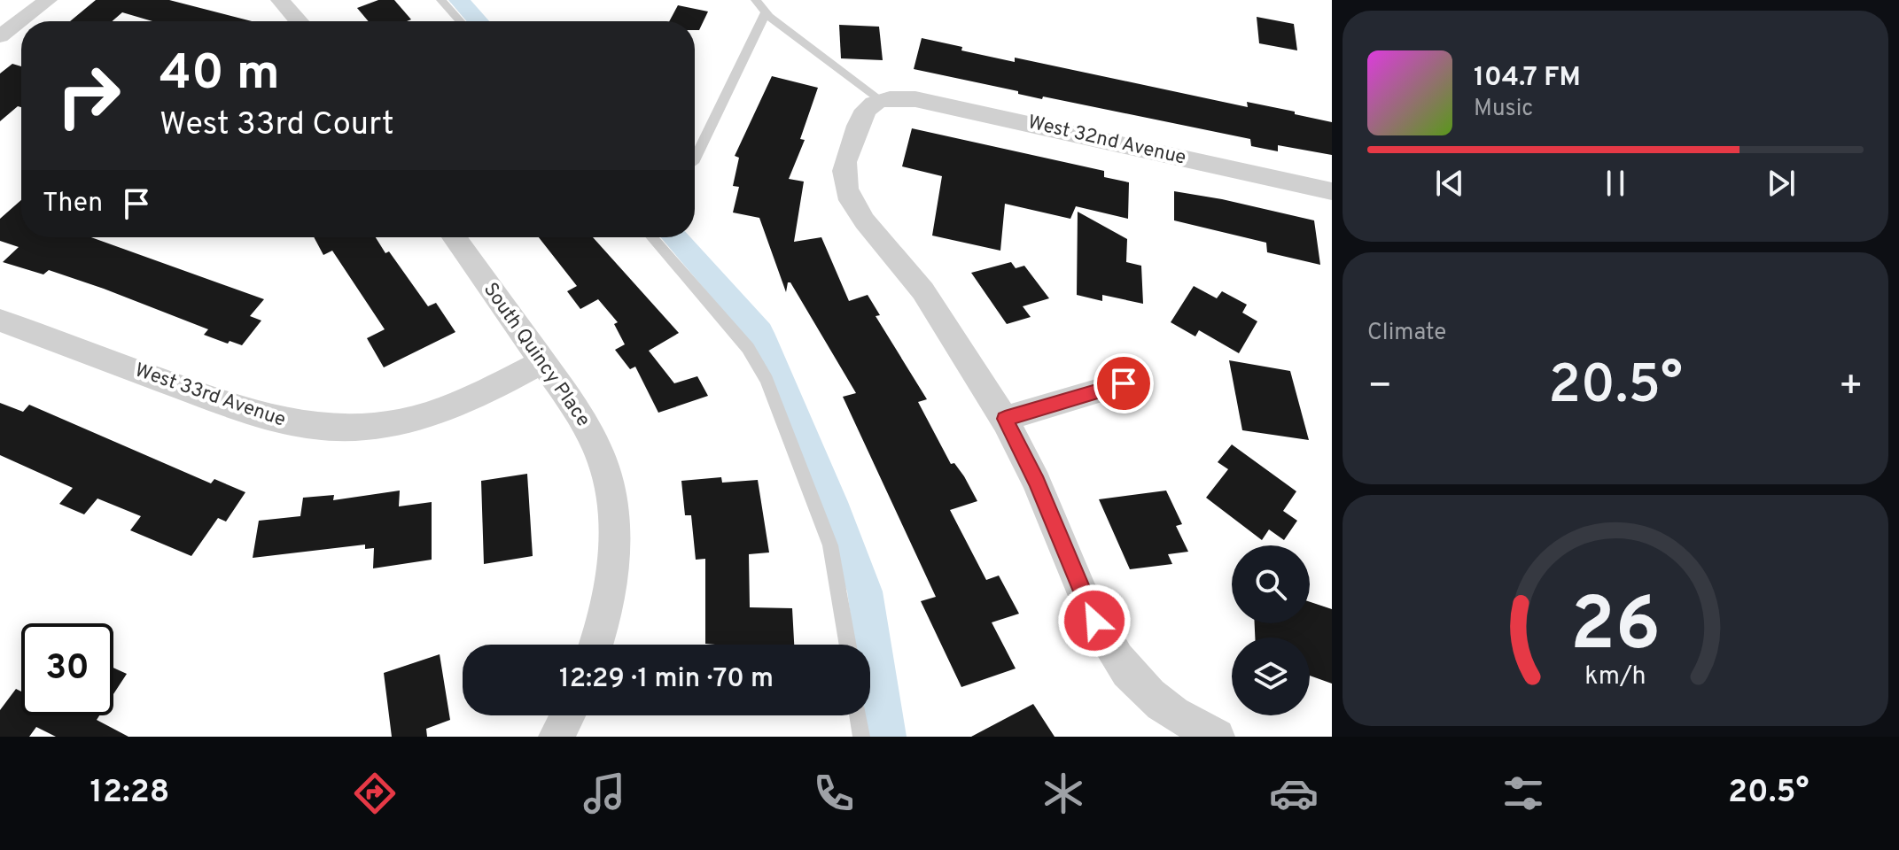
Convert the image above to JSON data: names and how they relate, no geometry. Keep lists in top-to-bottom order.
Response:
{
  "streets": {
    "street": ["West 32nd Avenue", "South Quincy Place", "West 33rd Avenue"]
  },
  "crossings": [
    ["South Quincy Place", "West 33rd Avenue"]
  ],
  "page": {
    "turn": ["40 m", "West 33rd Court"],
    "song": ["104.7 FM", "Music"],
    "then": "Then",
    "tile": "Climate",
    "heat": ["−", "20.5°", "+"],
    "limit": "30",
    "trip": "12:29 · 1 min · 70 m",
    "tabs": ["12:28", "20.5°"],
    "gauge": ["26", "km/h"]
  }
}
